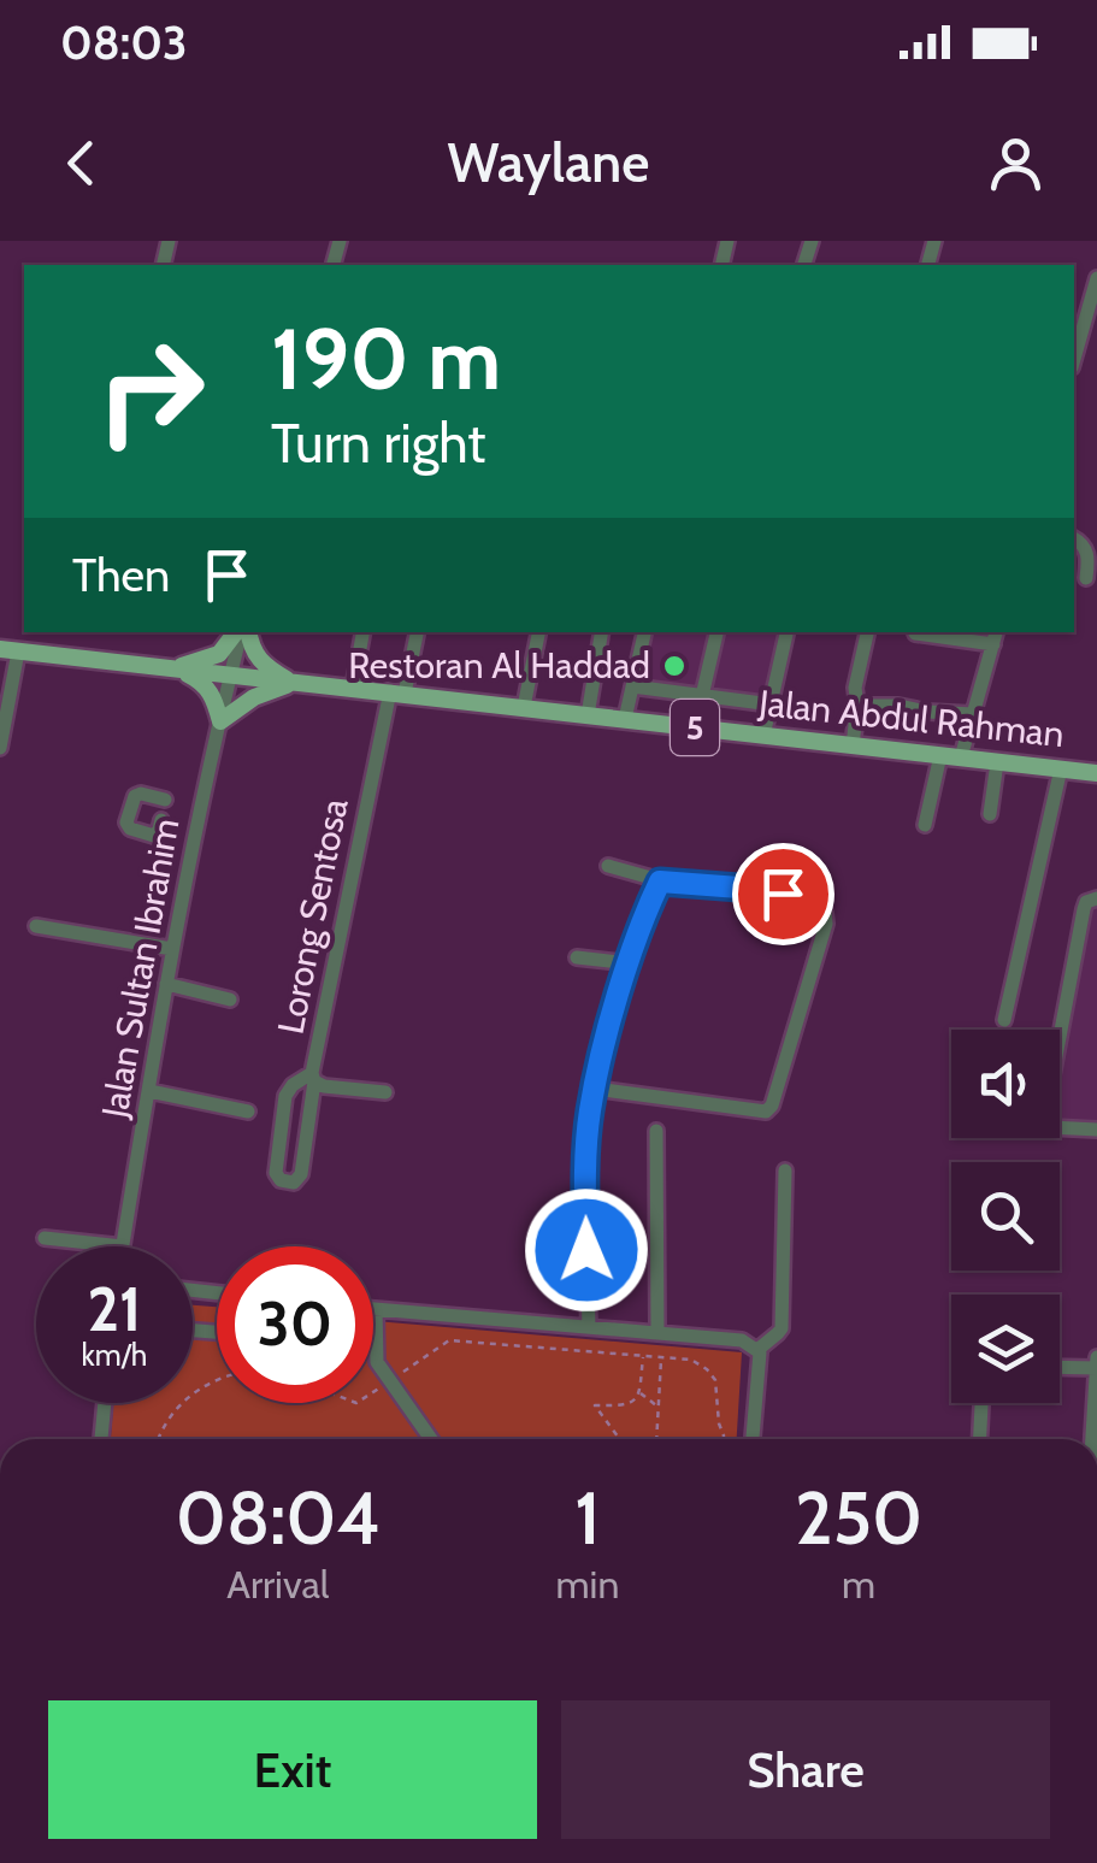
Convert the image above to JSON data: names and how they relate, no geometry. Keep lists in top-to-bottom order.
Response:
{
  "streets": {
    "main road": ["Jalan Abdul Rahman", "5"],
    "street": ["Lorong Sentosa", "Jalan Sultan Ibrahim"]
  },
  "crossings": [
    ["Jalan Abdul Rahman", "Lorong Sentosa"],
    ["Jalan Abdul Rahman", "Jalan Sultan Ibrahim"]
  ],
  "places": ["Restoran Al Haddad"],
  "page": {
    "status": "08:03",
    "header": "Waylane",
    "turn": ["190 m", "Turn right"],
    "then": "Then",
    "speed": "21 km/h",
    "limit": "30",
    "eta": [
      "08:04",
      "Arrival",
      "1",
      "min",
      "250",
      "m"
    ],
    "buttons": ["Exit", "Share"]
  }
}
